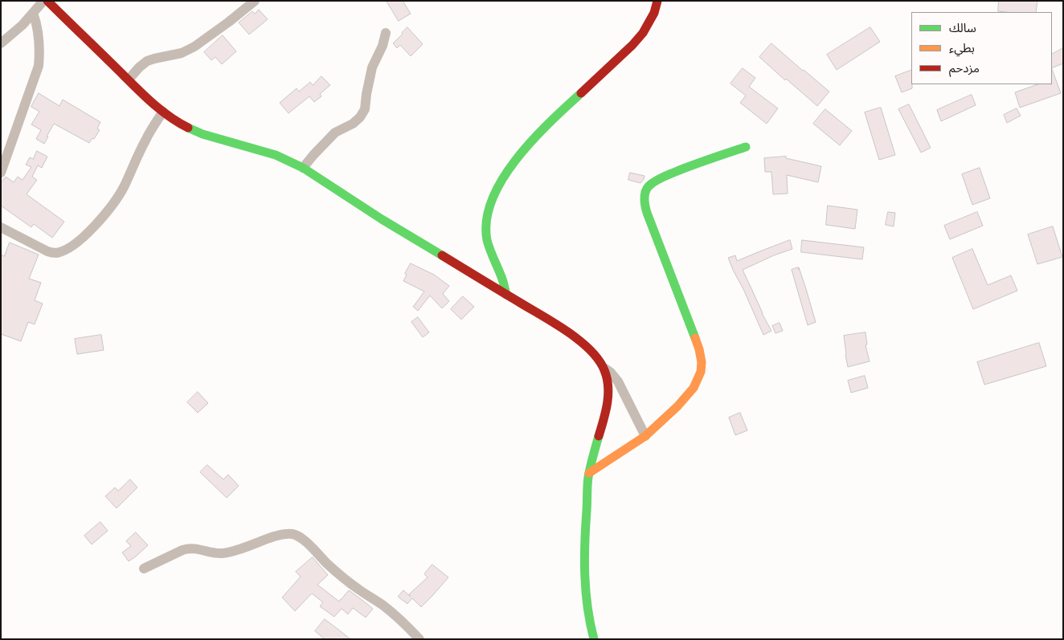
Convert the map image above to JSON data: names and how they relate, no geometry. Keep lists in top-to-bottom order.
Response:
{
  "legend": ["سالك", "بطيء", "مزدحم"]
}
